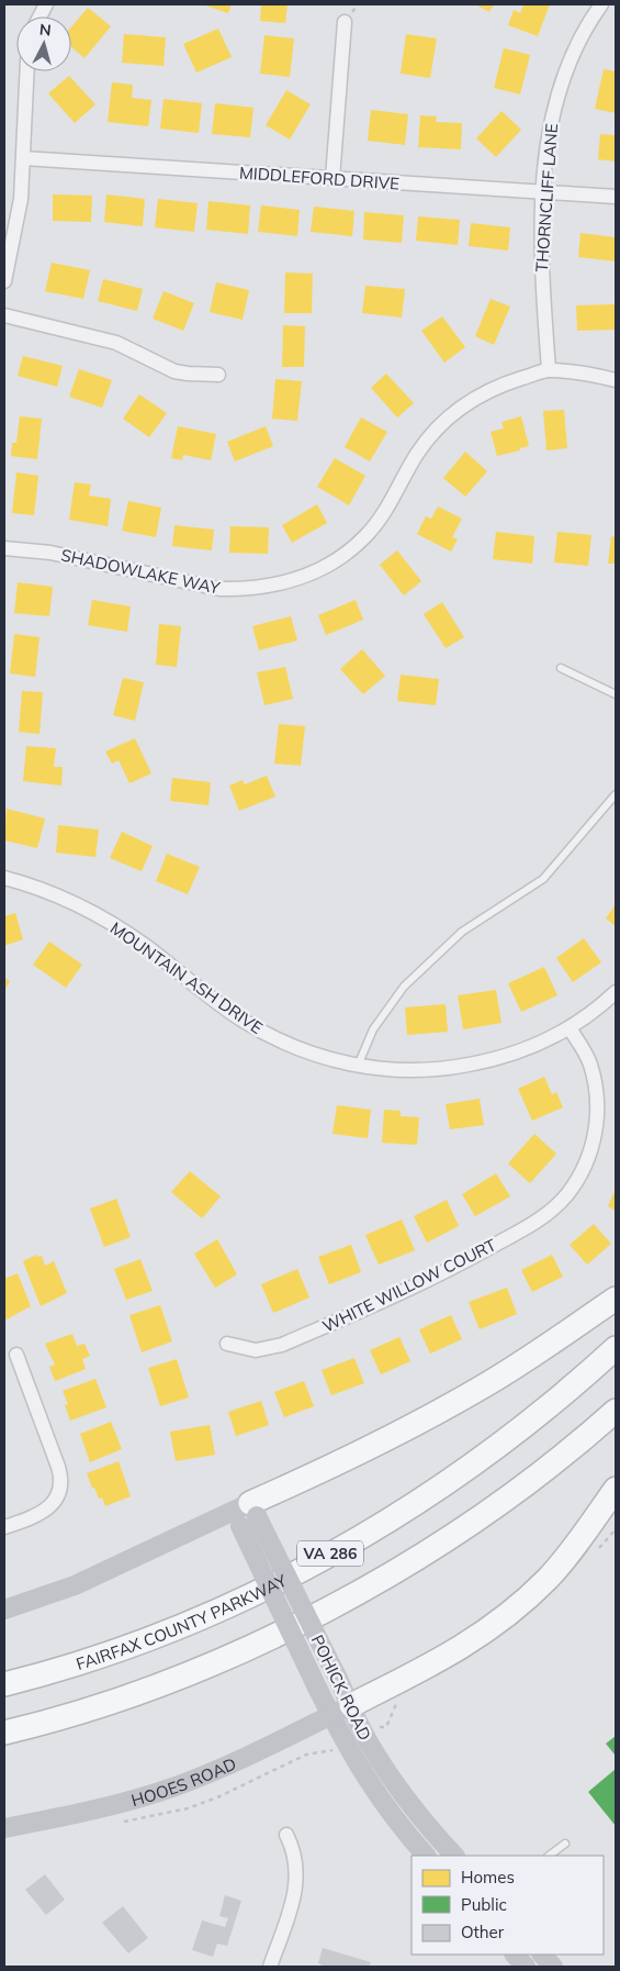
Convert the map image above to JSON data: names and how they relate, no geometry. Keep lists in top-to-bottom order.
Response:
{
  "streets": {
    "highway": ["VA 286", "FAIRFAX COUNTY PARKWAY"],
    "main road": ["POHICK ROAD", "HOOES ROAD"],
    "street": [
      "MIDDLEFORD DRIVE",
      "THORNCLIFF LANE",
      "SHADOWLAKE WAY",
      "MOUNTAIN ASH DRIVE",
      "WHITE WILLOW COURT"
    ]
  },
  "crossings": [
    ["MIDDLEFORD DRIVE", "THORNCLIFF LANE"],
    ["THORNCLIFF LANE", "SHADOWLAKE WAY"],
    ["MOUNTAIN ASH DRIVE", "WHITE WILLOW COURT"],
    ["POHICK ROAD", "HOOES ROAD"]
  ],
  "legend": ["Homes", "Public", "Other"],
  "north": "top"
}
